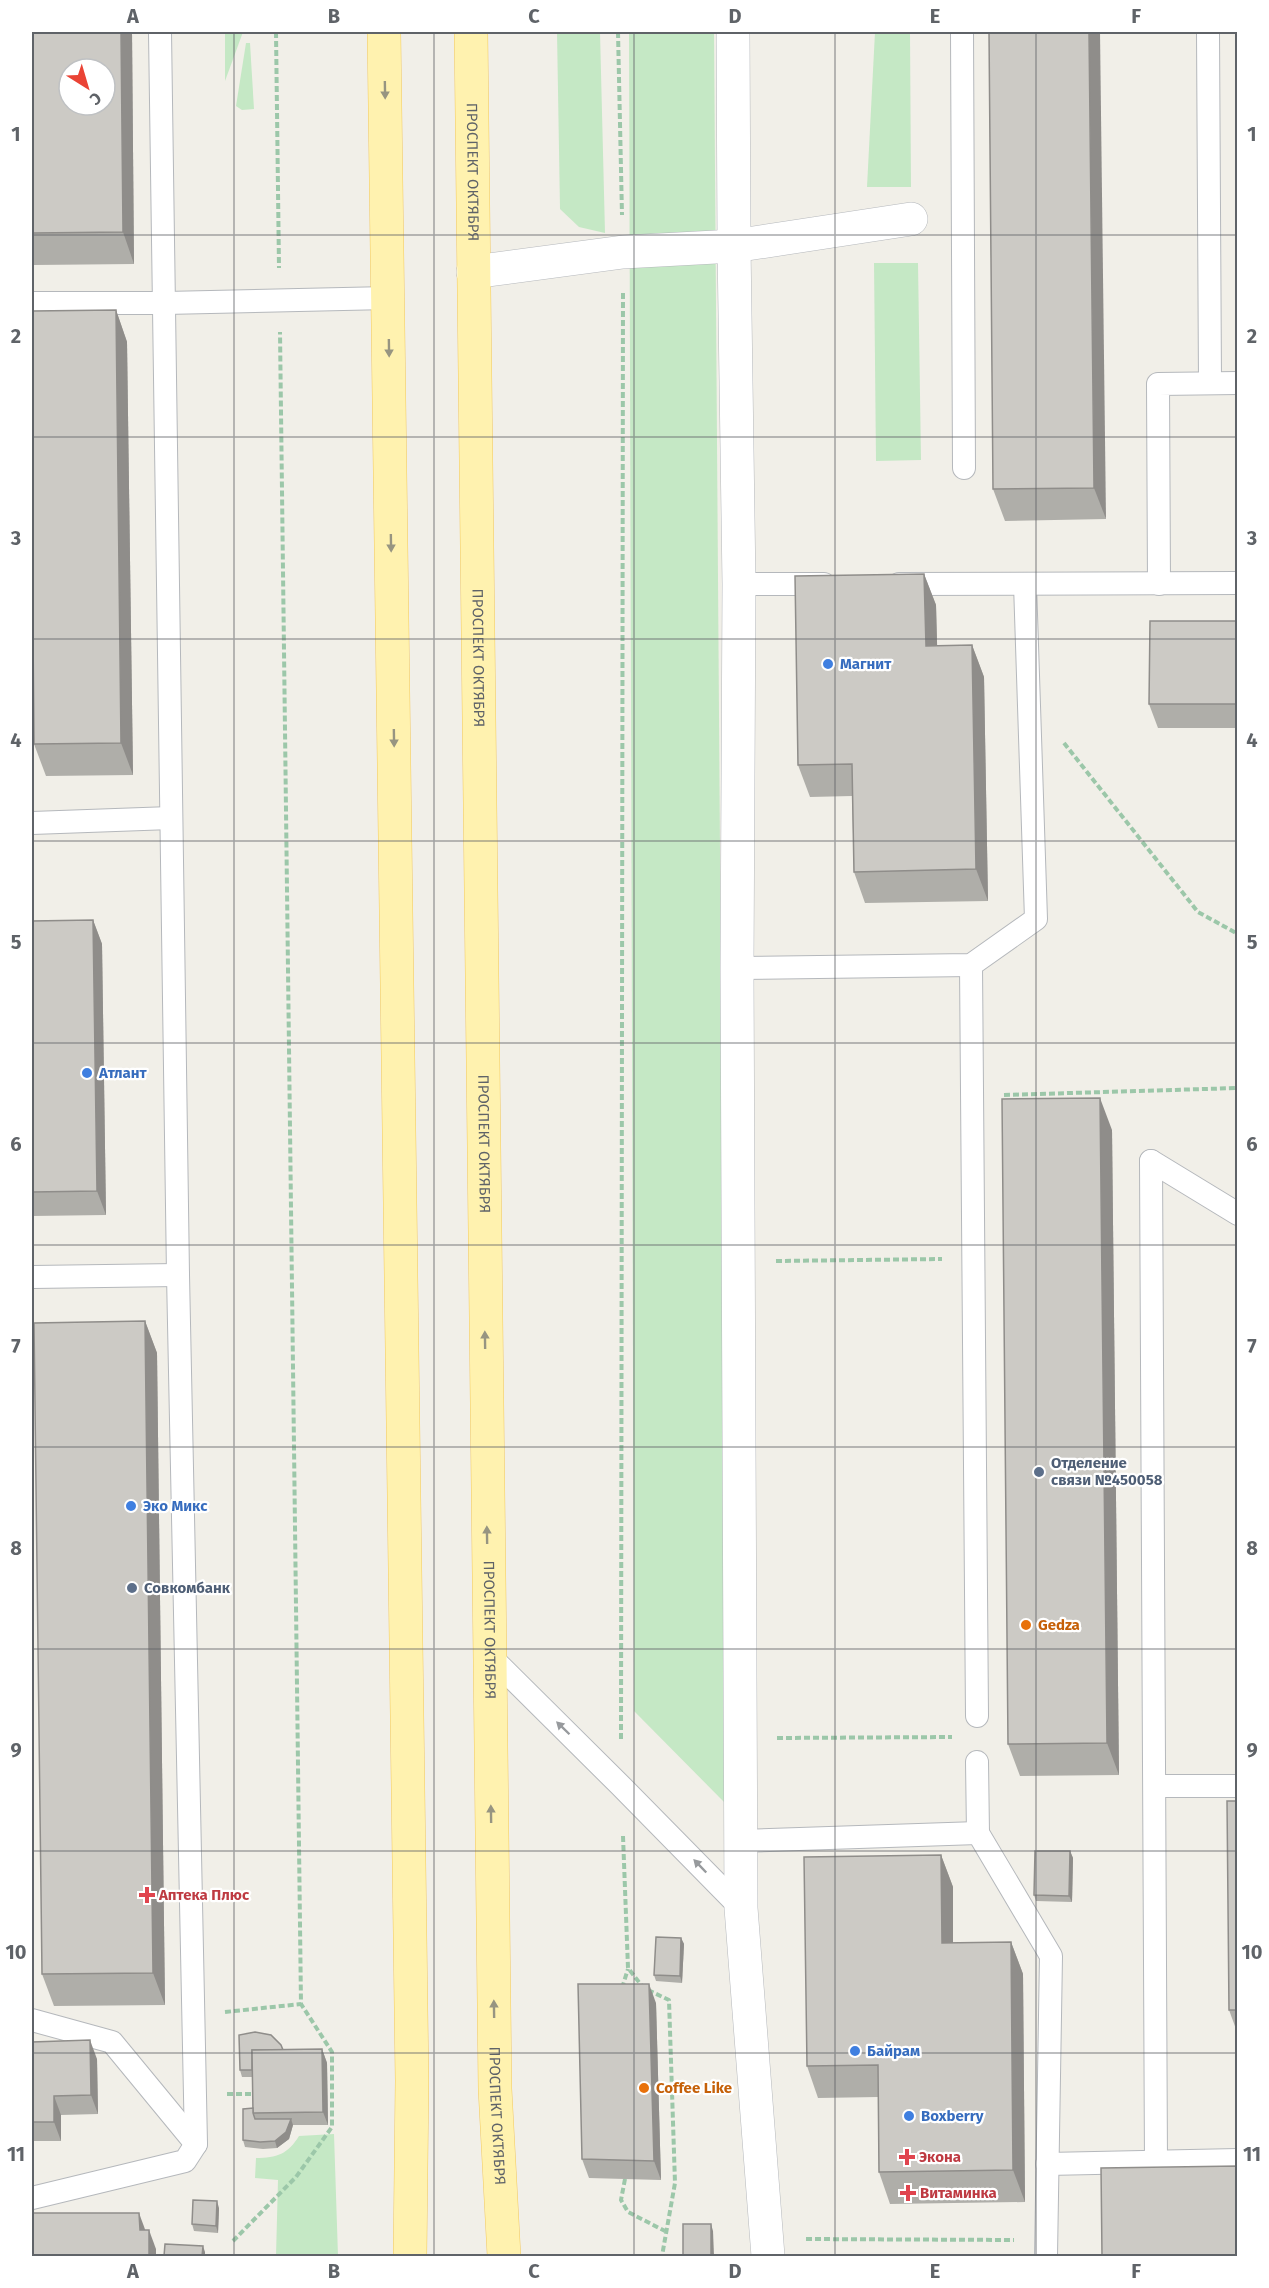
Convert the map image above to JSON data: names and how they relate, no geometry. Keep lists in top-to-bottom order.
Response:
{
  "streets": {
    "main road": ["ПРОСПЕКТ ОКТЯБРЯ"]
  },
  "places": {
    "other": [
      "Магнит",
      "Атлант",
      "Отделение связи №450058",
      "Эко Микс",
      "Совкомбанк",
      "Gedza",
      "Байрам",
      "Coffee Like",
      "Boxberry"
    ],
    "health": ["Аптека Плюс", "Экона", "Витаминка"]
  },
  "north": "bottom right",
  "grid": {
    "columns": [
      "A",
      "B",
      "C",
      "D",
      "E",
      "F"
    ],
    "rows": [
      "1",
      "2",
      "3",
      "4",
      "5",
      "6",
      "7",
      "8",
      "9",
      "10",
      "11"
    ]
  }
}
